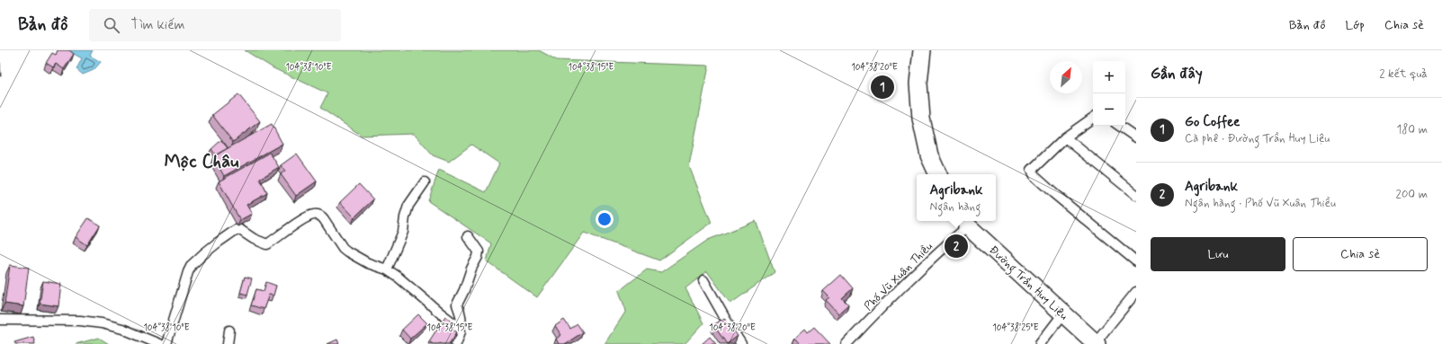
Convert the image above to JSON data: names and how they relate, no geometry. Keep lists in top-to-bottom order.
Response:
{
  "streets": {
    "highway": ["Đường Trần Huy Liệu"],
    "street": ["Phố Vũ Xuân Thiều"]
  },
  "crossings": [
    ["Phố Vũ Xuân Thiều", "Đường Trần Huy Liệu"]
  ],
  "districts": ["Mộc Châu"],
  "north": "top right",
  "page": {
    "header": "Bản đồ",
    "search": "Tìm kiếm",
    "nav": ["Bản đồ", "Lớp", "Chia sẻ"],
    "heading": ["Gần đây", "2 kết quả"],
    "map_buttons": ["+", "−"],
    "pins": ["1", "2"],
    "list": [
      {
        "mark": "1",
        "name": "Go Coffee",
        "note": "Cà phê · Đường Trần Huy Liệu",
        "value": "180 m"
      },
      {
        "mark": "2",
        "name": "Agribank",
        "note": "Ngân hàng · Phố Vũ Xuân Thiều",
        "value": "200 m"
      }
    ],
    "popup": ["Agribank", "Ngân hàng"],
    "buttons": ["Lưu", "Chia sẻ"]
  },
  "coordinates": [
    "104°38'10\"E",
    "104°38'15\"E",
    "104°38'20\"E",
    "104°38'25\"E"
  ]
}
